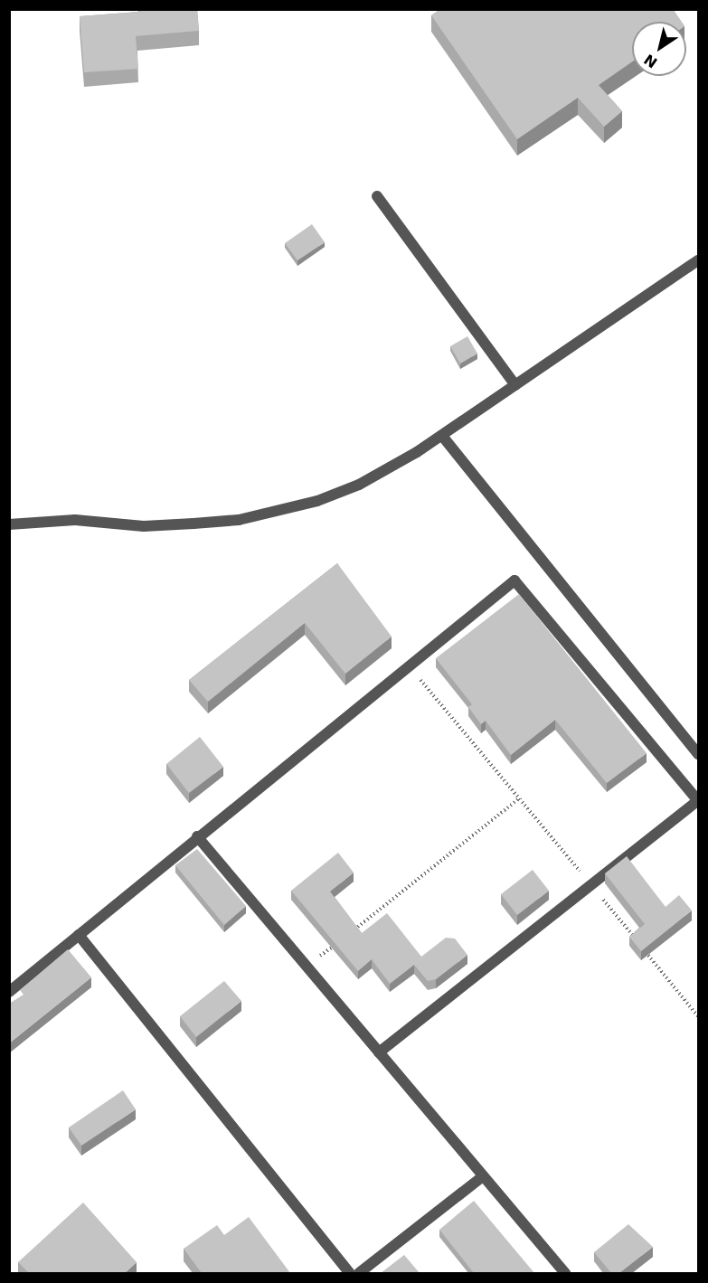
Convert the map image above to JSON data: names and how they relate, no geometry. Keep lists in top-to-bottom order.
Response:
{
  "north": "bottom left"
}
